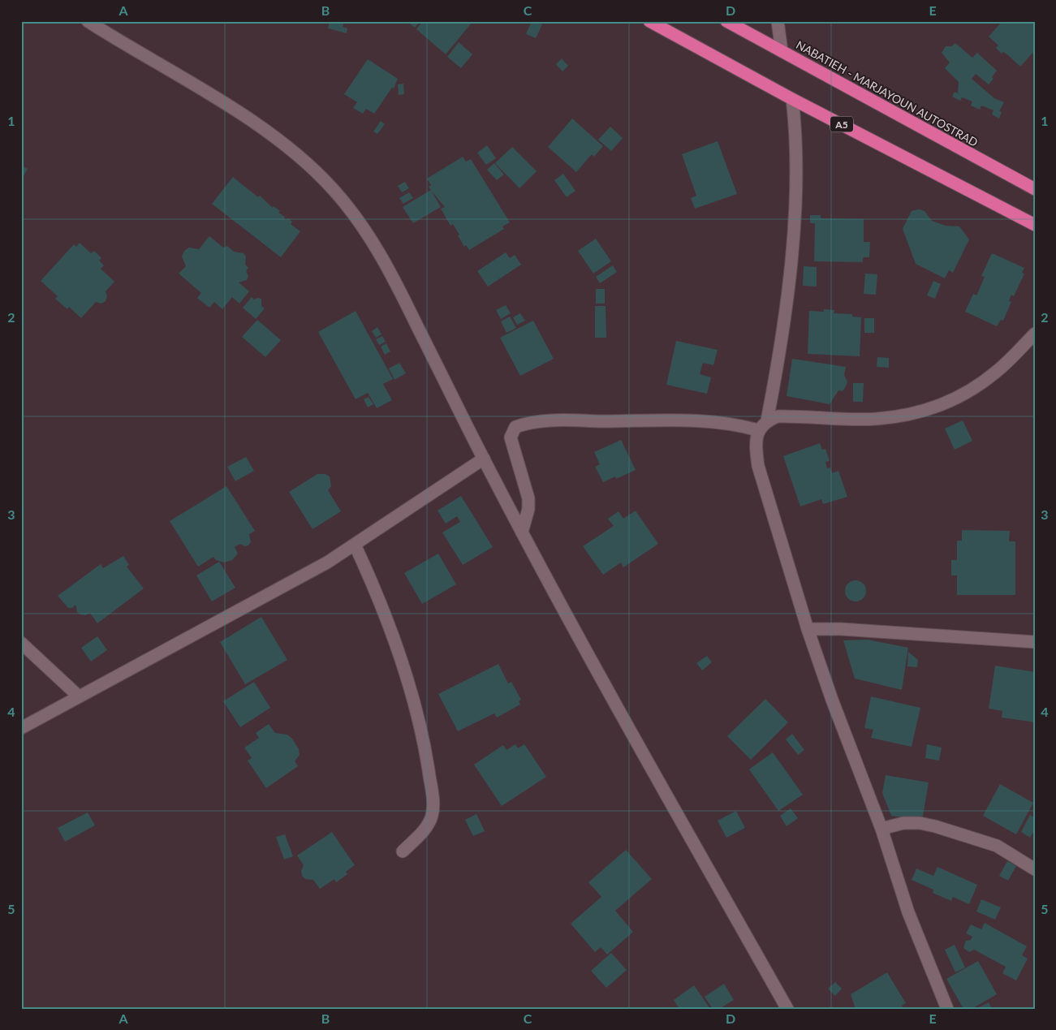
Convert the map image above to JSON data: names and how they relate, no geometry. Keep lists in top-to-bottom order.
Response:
{
  "streets": {
    "highway": ["NABATIEH - MARJAYOUN AUTOSTRAD", "A5"]
  },
  "grid": {
    "columns": [
      "A",
      "B",
      "C",
      "D",
      "E"
    ],
    "rows": [
      "1",
      "2",
      "3",
      "4",
      "5"
    ]
  }
}
